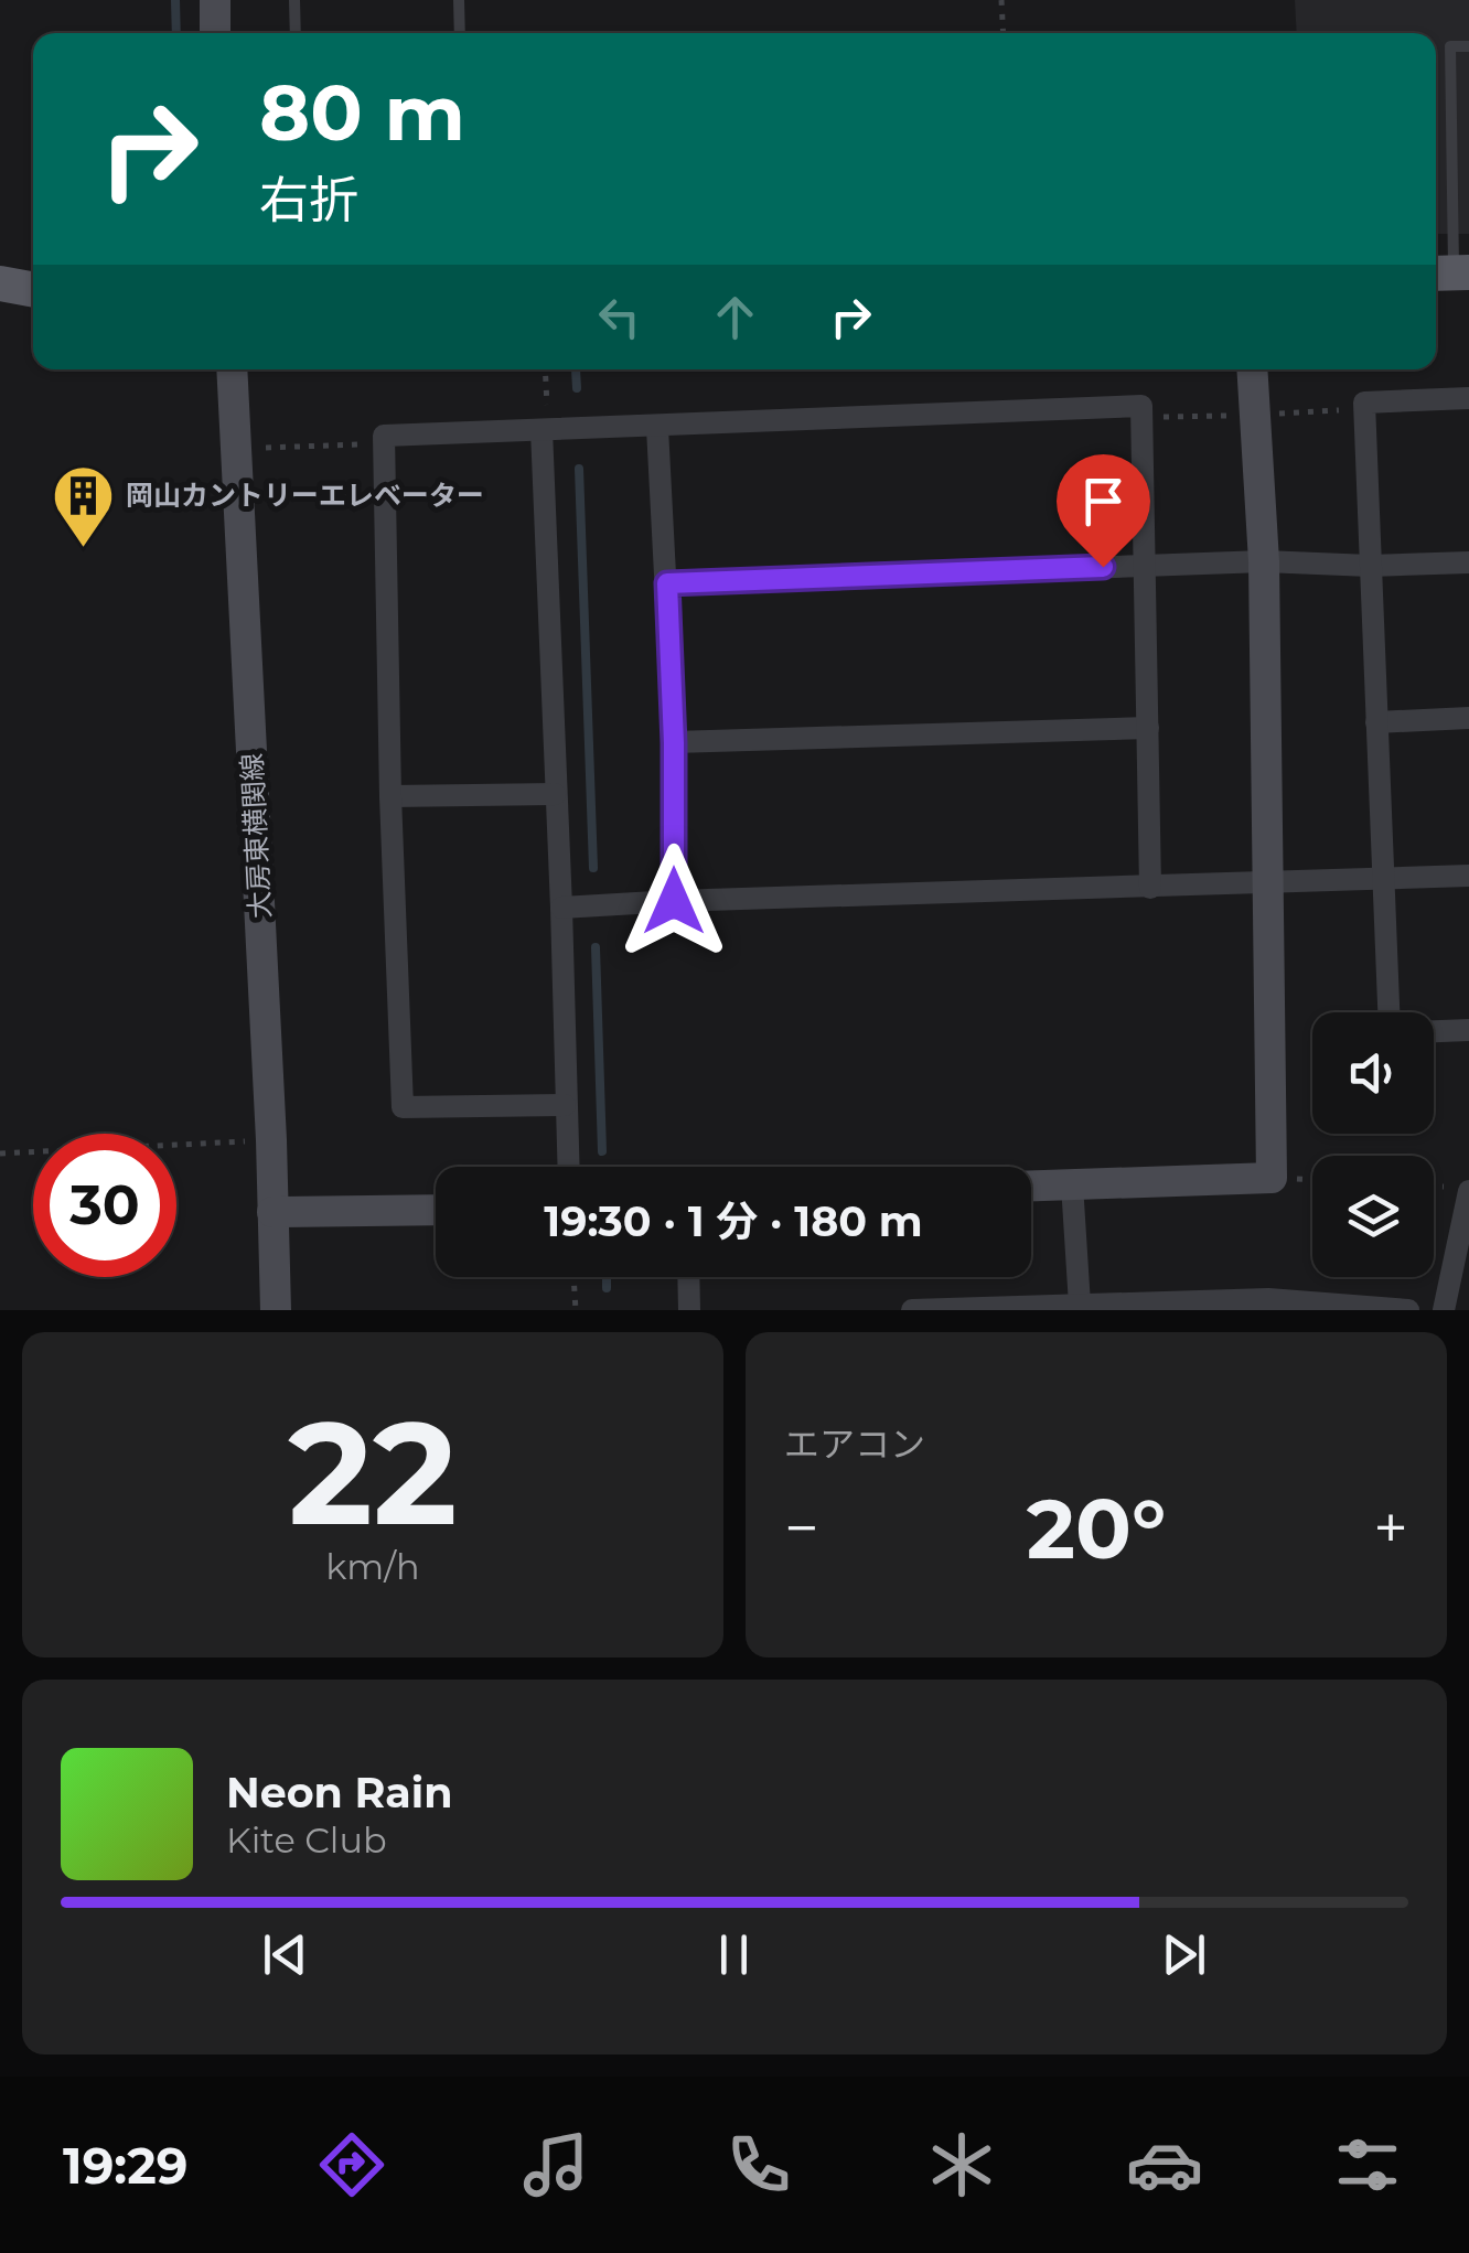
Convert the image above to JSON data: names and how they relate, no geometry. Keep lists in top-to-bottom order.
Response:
{
  "streets": {
    "street": ["大房東横関線"]
  },
  "places": {
    "building": ["岡山カントリーエレベーター"]
  },
  "page": {
    "turn": ["80 m", "右折"],
    "limit": "30",
    "trip": "19:30 · 1 分 · 180 m",
    "tile": [
      ["22", "km/h"],
      "エアコン"
    ],
    "heat": ["−", "20°", "+"],
    "song": ["Neon Rain", "Kite Club"],
    "tabs": "19:29"
  }
}
